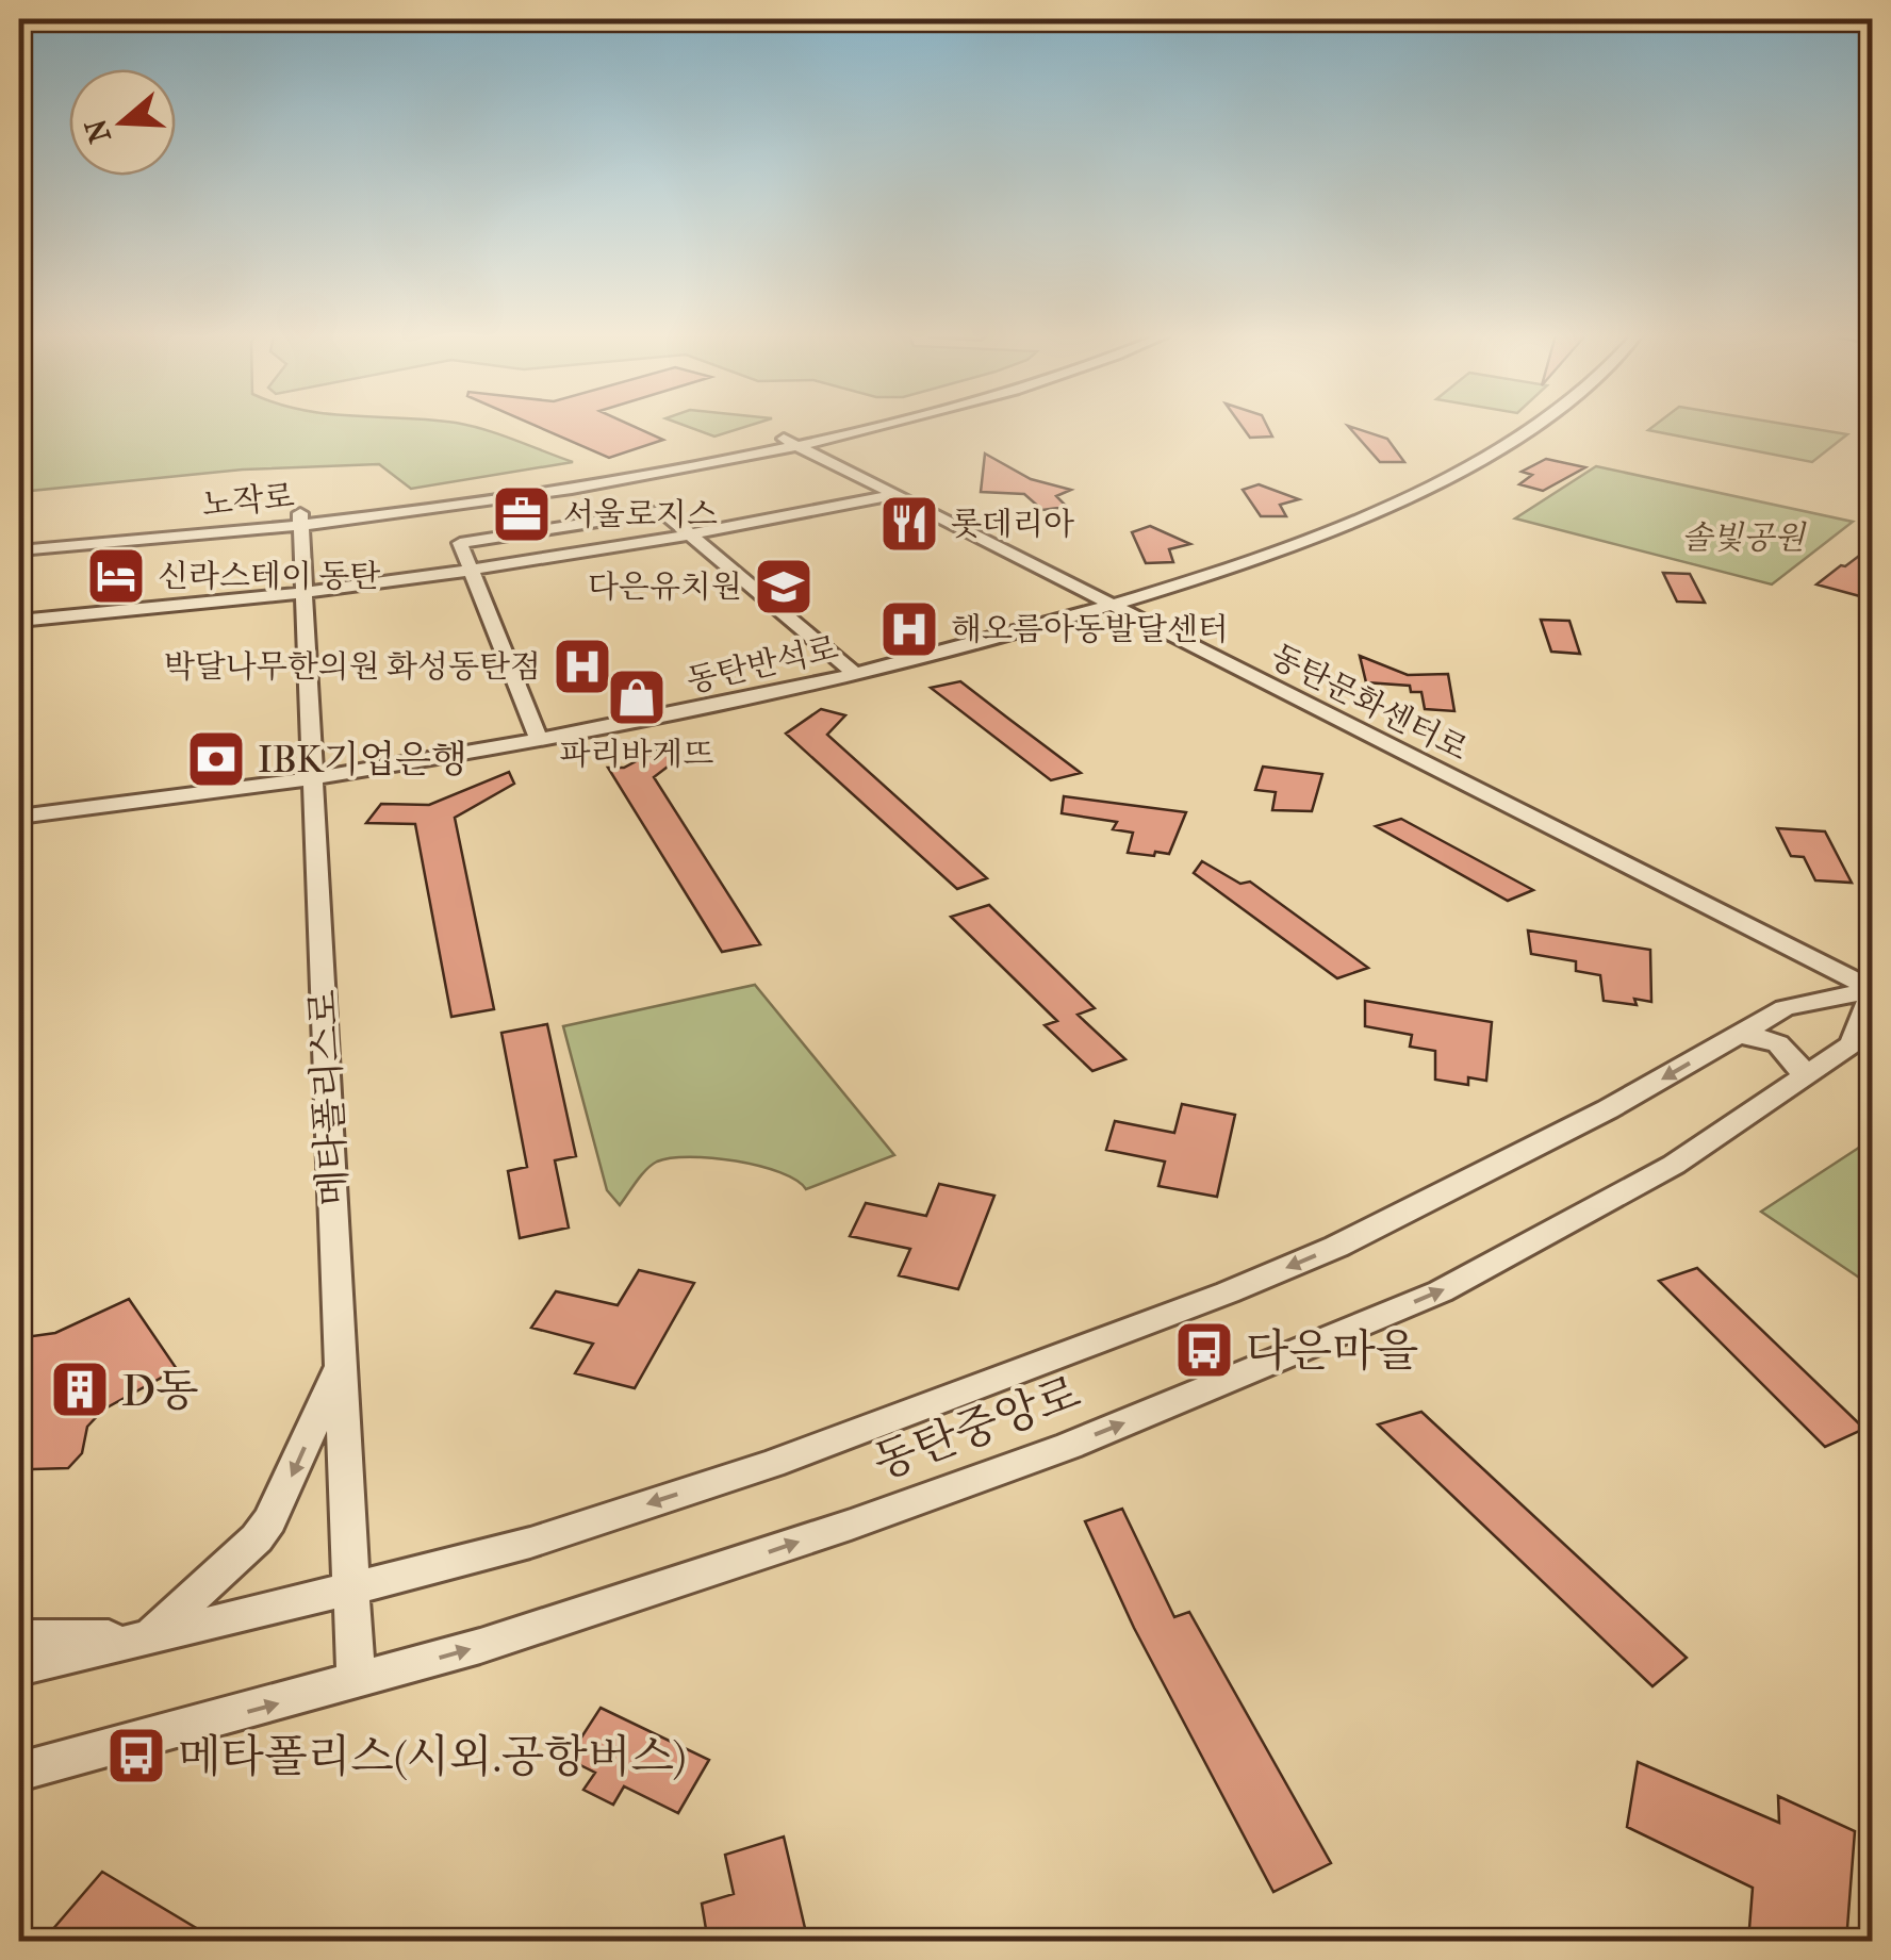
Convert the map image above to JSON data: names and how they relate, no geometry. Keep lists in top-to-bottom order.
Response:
{
  "streets": {
    "street": [
      "노작로",
      "동탄반석로",
      "동탄문화센터로",
      "메타폴리스로",
      "동탄중앙로"
    ]
  },
  "crossings": [
    ["노작로", "동탄문화센터로"],
    ["노작로", "메타폴리스로"],
    ["동탄반석로", "동탄문화센터로"],
    ["동탄반석로", "메타폴리스로"],
    ["동탄문화센터로", "동탄중앙로"],
    ["메타폴리스로", "동탄중앙로"]
  ],
  "parks": ["솔빛공원"],
  "places": {
    "office": ["서울로지스"],
    "restaurant": ["롯데리아"],
    "hotel": ["신라스테이 동탄"],
    "school or university": ["다은유치원"],
    "hospital": ["해오름아동발달센터", "박달나무한의원 화성동탄점"],
    "shop": ["파리바게뜨"],
    "bank": ["IBK기업은행"],
    "bus stop": ["다은마을", "메타폴리스(시외.공항버스)"],
    "building": ["D동"]
  },
  "north": "left"
}
